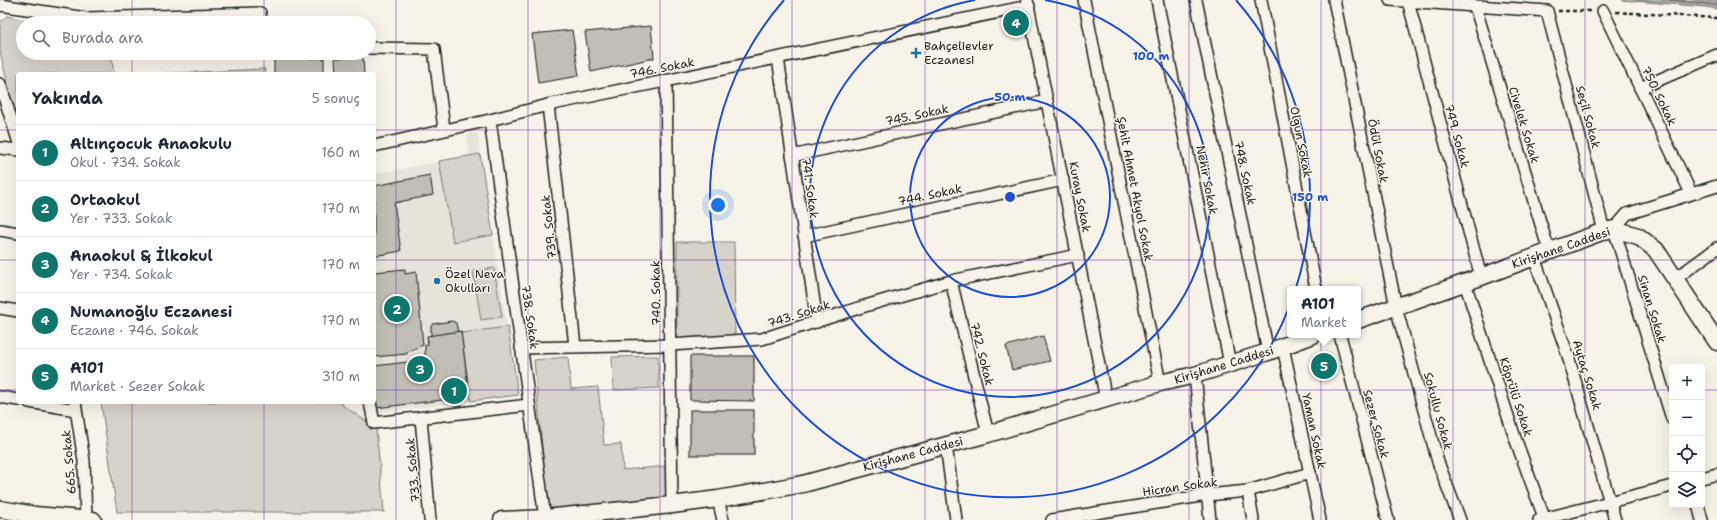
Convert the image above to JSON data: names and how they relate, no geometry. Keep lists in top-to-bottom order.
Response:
{
  "streets": {
    "street": [
      "746. Sokak",
      "750. Sokak",
      "745. Sokak",
      "Seçil Sokak",
      "Civelek Sokak",
      "749. Sokak",
      "Olgun Sokak",
      "Ödül Sokak",
      "748. Sokak",
      "Nehir Sokak",
      "741. Sokak",
      "Şehit Ahmet Akyol Sokak",
      "744. Sokak",
      "Kuray Sokak",
      "739. Sokak",
      "Kirişhane Caddesi",
      "740. Sokak",
      "Sinan Sokak",
      "743. Sokak",
      "738. Sokak",
      "742. Sokak",
      "Aytaç Sokak",
      "Köprülü Sokak",
      "Sokullu Sokak",
      "Sezer Sokak",
      "Yaman Sokak",
      "665. Sokak",
      "733. Sokak",
      "Hicran Sokak"
    ]
  },
  "crossings": [
    ["746. Sokak", "741. Sokak"],
    ["746. Sokak", "Kuray Sokak"],
    ["746. Sokak", "739. Sokak"],
    ["746. Sokak", "740. Sokak"],
    ["746. Sokak", "738. Sokak"],
    ["745. Sokak", "741. Sokak"],
    ["745. Sokak", "Kuray Sokak"],
    ["Seçil Sokak", "Kirişhane Caddesi"],
    ["Seçil Sokak", "Sinan Sokak"],
    ["Civelek Sokak", "Kirişhane Caddesi"],
    ["749. Sokak", "Kirişhane Caddesi"],
    ["Ödül Sokak", "Kirişhane Caddesi"],
    ["Ödül Sokak", "Sokullu Sokak"],
    ["748. Sokak", "Kirişhane Caddesi"],
    ["Nehir Sokak", "Kirişhane Caddesi"],
    ["741. Sokak", "744. Sokak"],
    ["741. Sokak", "743. Sokak"],
    ["Şehit Ahmet Akyol Sokak", "Kirişhane Caddesi"],
    ["744. Sokak", "Kuray Sokak"],
    ["Kuray Sokak", "Kirişhane Caddesi"],
    ["Kuray Sokak", "743. Sokak"],
    ["739. Sokak", "743. Sokak"],
    ["Kirişhane Caddesi", "740. Sokak"],
    ["Kirişhane Caddesi", "Sinan Sokak"],
    ["Kirişhane Caddesi", "738. Sokak"],
    ["Kirişhane Caddesi", "742. Sokak"],
    ["Kirişhane Caddesi", "Aytaç Sokak"],
    ["Kirişhane Caddesi", "Köprülü Sokak"],
    ["Kirişhane Caddesi", "Sokullu Sokak"],
    ["Kirişhane Caddesi", "Yaman Sokak"],
    ["740. Sokak", "743. Sokak"],
    ["743. Sokak", "738. Sokak"],
    ["743. Sokak", "742. Sokak"],
    ["Yaman Sokak", "Hicran Sokak"]
  ],
  "places": {
    "health": ["Bahçelievler Eczanesi"],
    "other": ["Özel Neva Okulları"]
  },
  "page": {
    "pins": [
      "4",
      "2",
      "5",
      "3",
      "1"
    ],
    "search": "Burada ara",
    "heading": ["Yakında", "5 sonuç"],
    "list": [
      {
        "mark": "1",
        "name": "Altınçocuk Anaokulu",
        "note": "Okul · 734. Sokak",
        "value": "160 m"
      },
      {
        "mark": "2",
        "name": "Ortaokul",
        "note": "Yer · 733. Sokak",
        "value": "170 m"
      },
      {
        "mark": "3",
        "name": "Anaokul & İlkokul",
        "note": "Yer · 734. Sokak",
        "value": "170 m"
      },
      {
        "mark": "4",
        "name": "Numanoğlu Eczanesi",
        "note": "Eczane · 746. Sokak",
        "value": "170 m"
      },
      {
        "mark": "5",
        "name": "A101",
        "note": "Market · Sezer Sokak",
        "value": "310 m"
      }
    ],
    "popup": ["A101", "Market"],
    "map_buttons": ["+", "−"]
  },
  "rings": ["100 m", "50 m", "150 m"]
}
